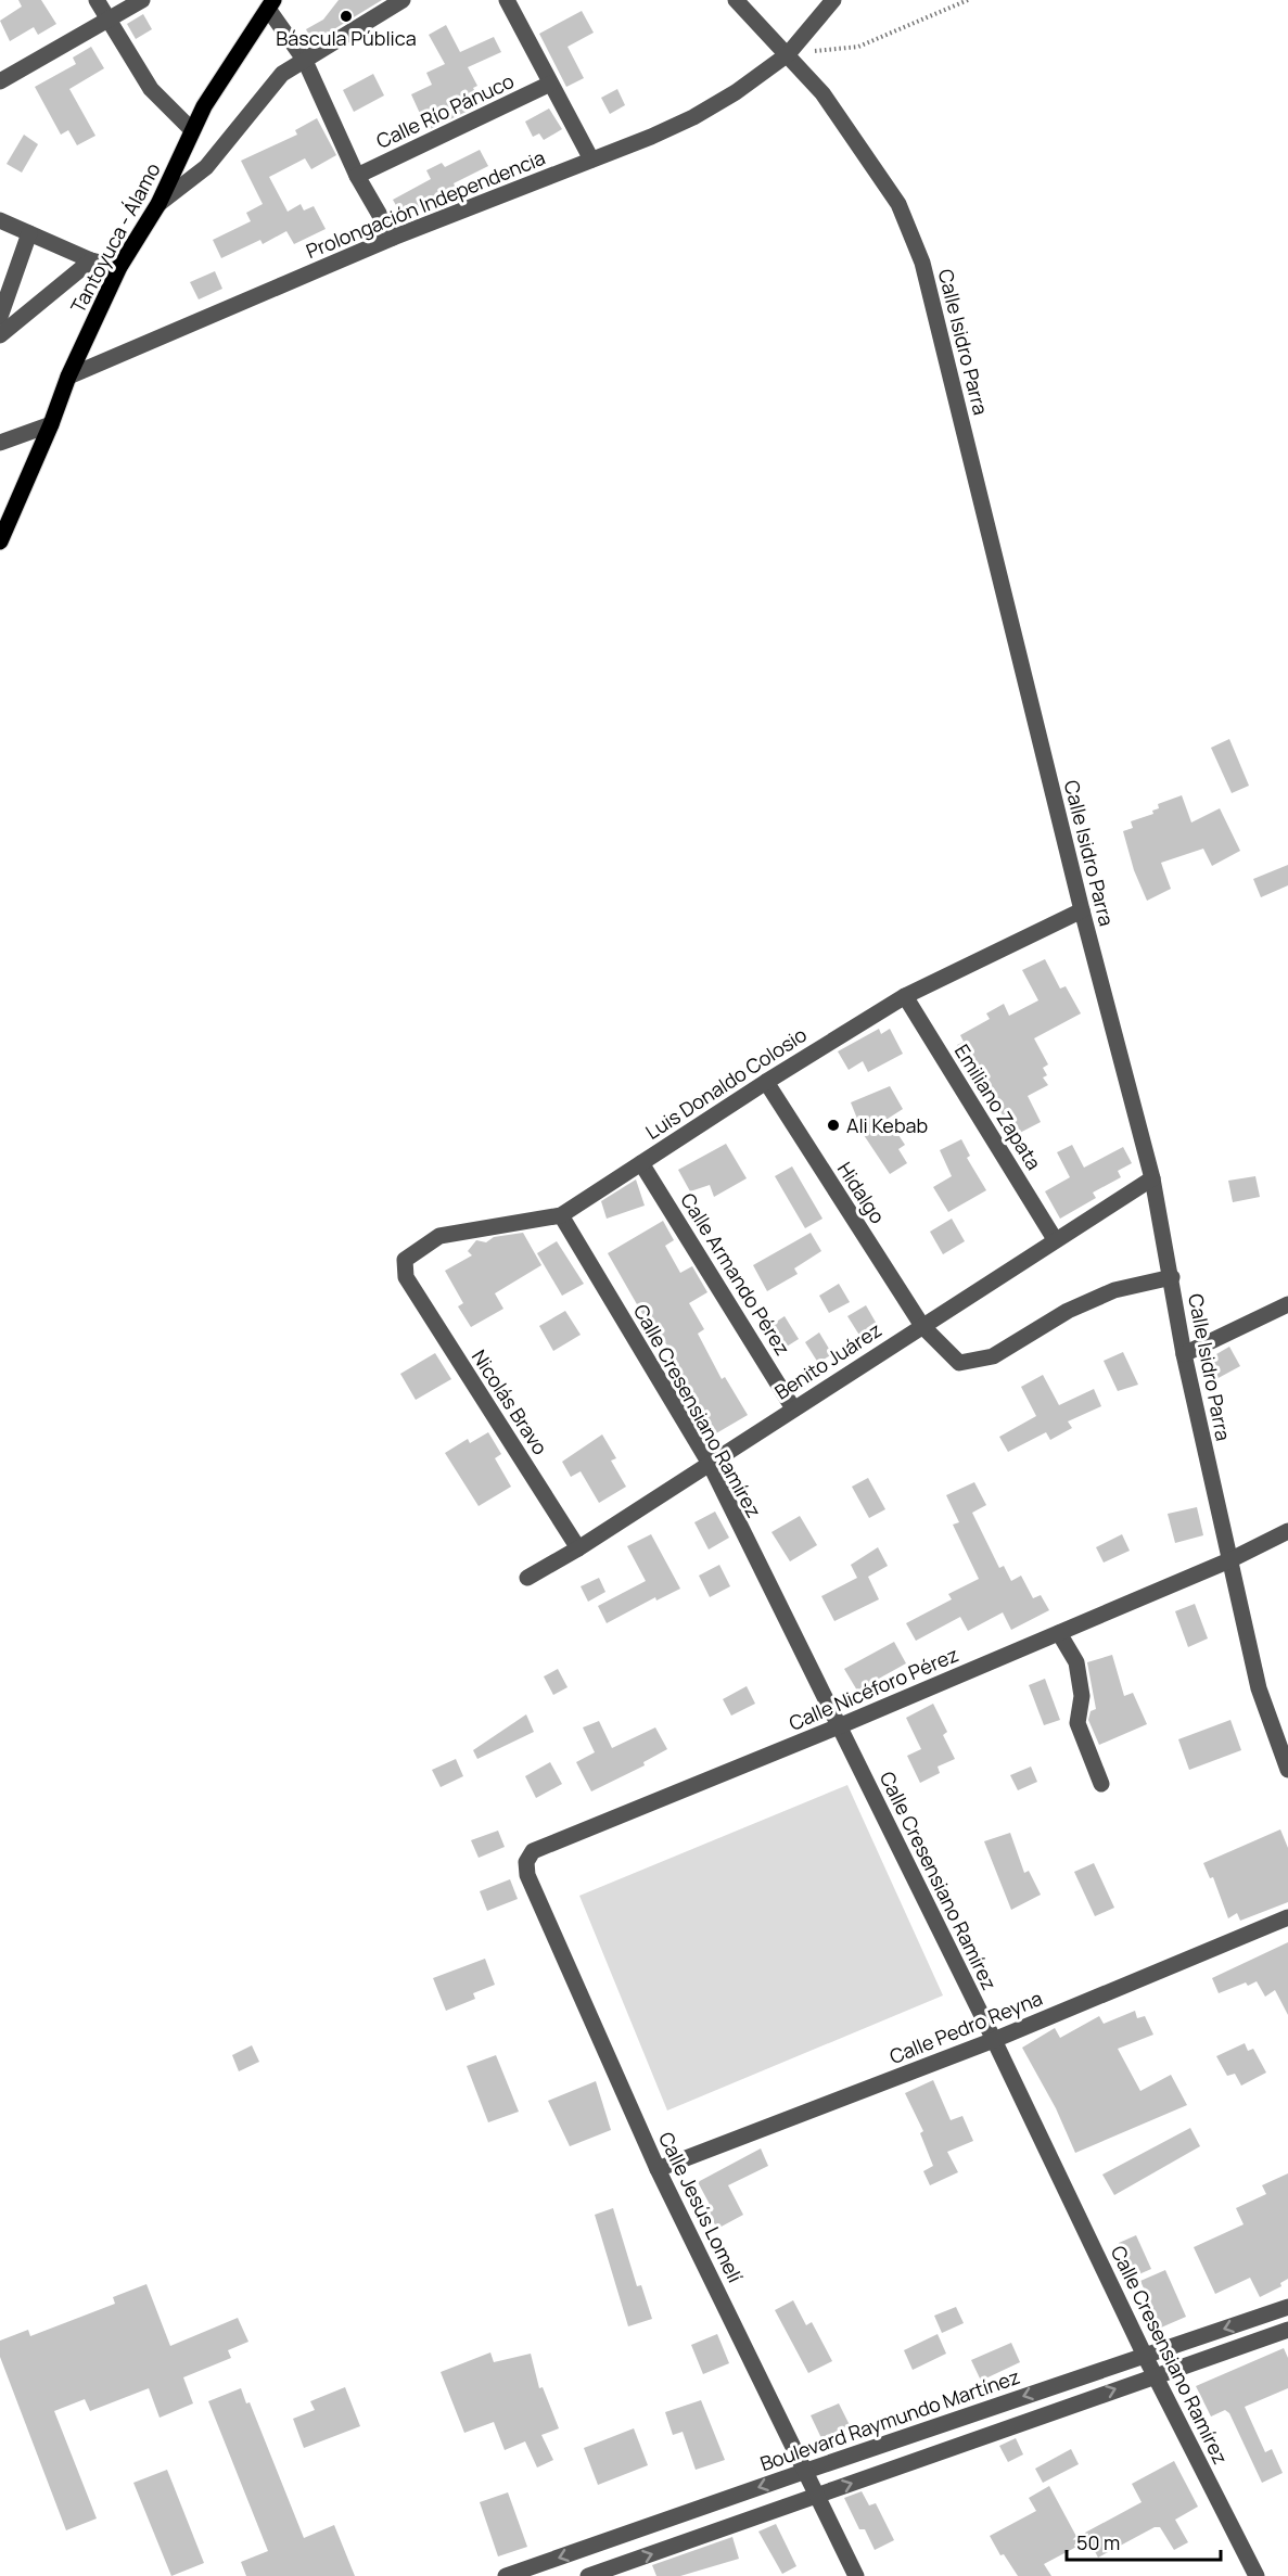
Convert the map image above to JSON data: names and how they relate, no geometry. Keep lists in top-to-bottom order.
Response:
{
  "streets": {
    "main road": ["Tantoyuca - Álamo"],
    "street": [
      "Calle Río Pánuco",
      "Prolongación Independencia",
      "Calle Isidro Parra",
      "Luis Donaldo Colosio",
      "Emiliano Zapata",
      "Hidalgo",
      "Calle Armando Pérez",
      "Benito Juárez",
      "Nicolás Bravo",
      "Calle Cresensiano Ramírez",
      "Calle Nicéforo Pérez",
      "Calle Pedro Reyna",
      "Calle Jesús Lomelí",
      "Boulevard Raymundo Martínez"
    ]
  },
  "crossings": [
    ["Prolongación Independencia", "Tantoyuca - Álamo"],
    ["Prolongación Independencia", "Calle Isidro Parra"],
    ["Calle Isidro Parra", "Luis Donaldo Colosio"],
    ["Calle Isidro Parra", "Hidalgo"],
    ["Calle Isidro Parra", "Benito Juárez"],
    ["Calle Isidro Parra", "Calle Nicéforo Pérez"],
    ["Luis Donaldo Colosio", "Emiliano Zapata"],
    ["Luis Donaldo Colosio", "Hidalgo"],
    ["Luis Donaldo Colosio", "Calle Armando Pérez"],
    ["Luis Donaldo Colosio", "Nicolás Bravo"],
    ["Luis Donaldo Colosio", "Calle Cresensiano Ramírez"],
    ["Emiliano Zapata", "Benito Juárez"],
    ["Hidalgo", "Benito Juárez"],
    ["Calle Armando Pérez", "Benito Juárez"],
    ["Benito Juárez", "Nicolás Bravo"],
    ["Benito Juárez", "Calle Cresensiano Ramírez"],
    ["Calle Cresensiano Ramírez", "Calle Nicéforo Pérez"],
    ["Calle Cresensiano Ramírez", "Calle Pedro Reyna"],
    ["Calle Cresensiano Ramírez", "Boulevard Raymundo Martínez"],
    ["Calle Nicéforo Pérez", "Calle Jesús Lomelí"],
    ["Calle Pedro Reyna", "Calle Jesús Lomelí"],
    ["Calle Jesús Lomelí", "Boulevard Raymundo Martínez"]
  ],
  "places": ["Báscula Pública", "Ali Kebab"],
  "scale_bar": "50 m"
}
